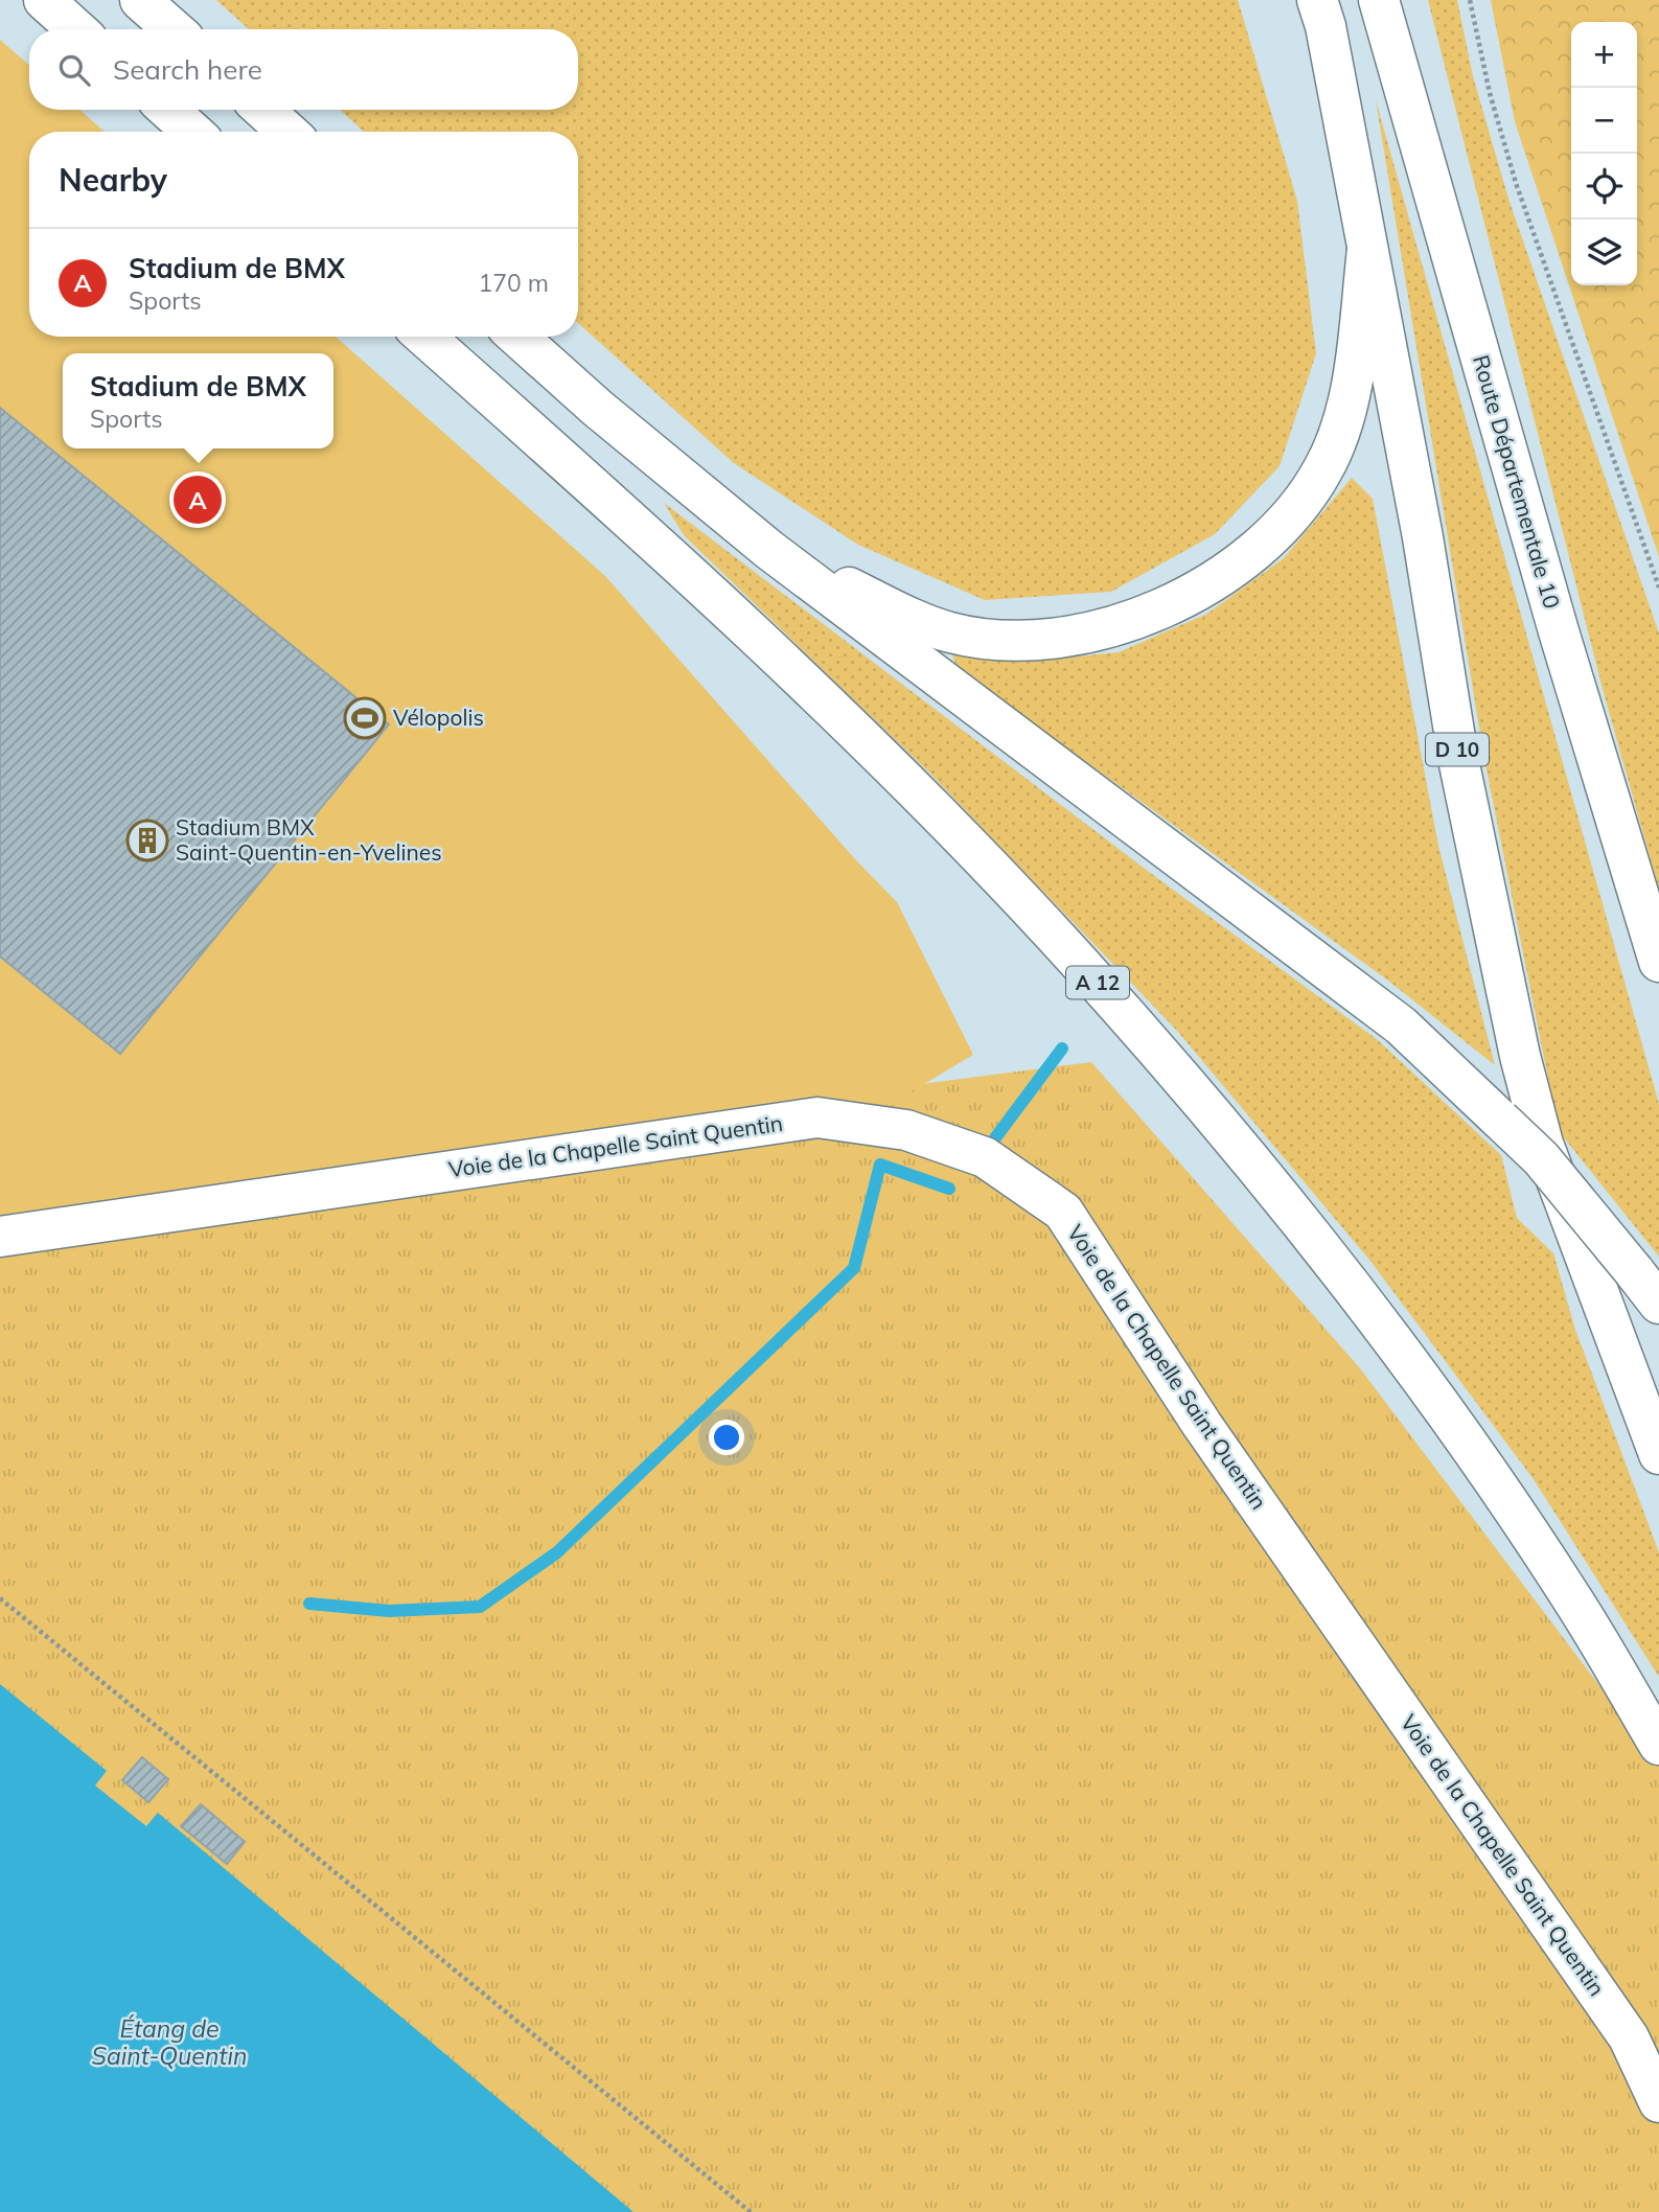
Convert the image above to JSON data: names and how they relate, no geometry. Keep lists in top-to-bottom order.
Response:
{
  "streets": {
    "main road": [
      "Route Départementale 10",
      "D 10",
      "A 12",
      "Voie de la Chapelle Saint Quentin"
    ]
  },
  "water": ["Étang de Saint-Quentin"],
  "places": {
    "sports": ["Vélopolis"],
    "building": ["Stadium BMX Saint-Quentin-en-Yvelines"]
  },
  "page": {
    "map_buttons": ["+", "−"],
    "search": "Search here",
    "heading": "Nearby",
    "list": [
      {
        "mark": "A",
        "name": "Stadium de BMX",
        "note": "Sports",
        "value": "170 m"
      }
    ],
    "popup": ["Stadium de BMX", "Sports"],
    "pins": "A"
  }
}
